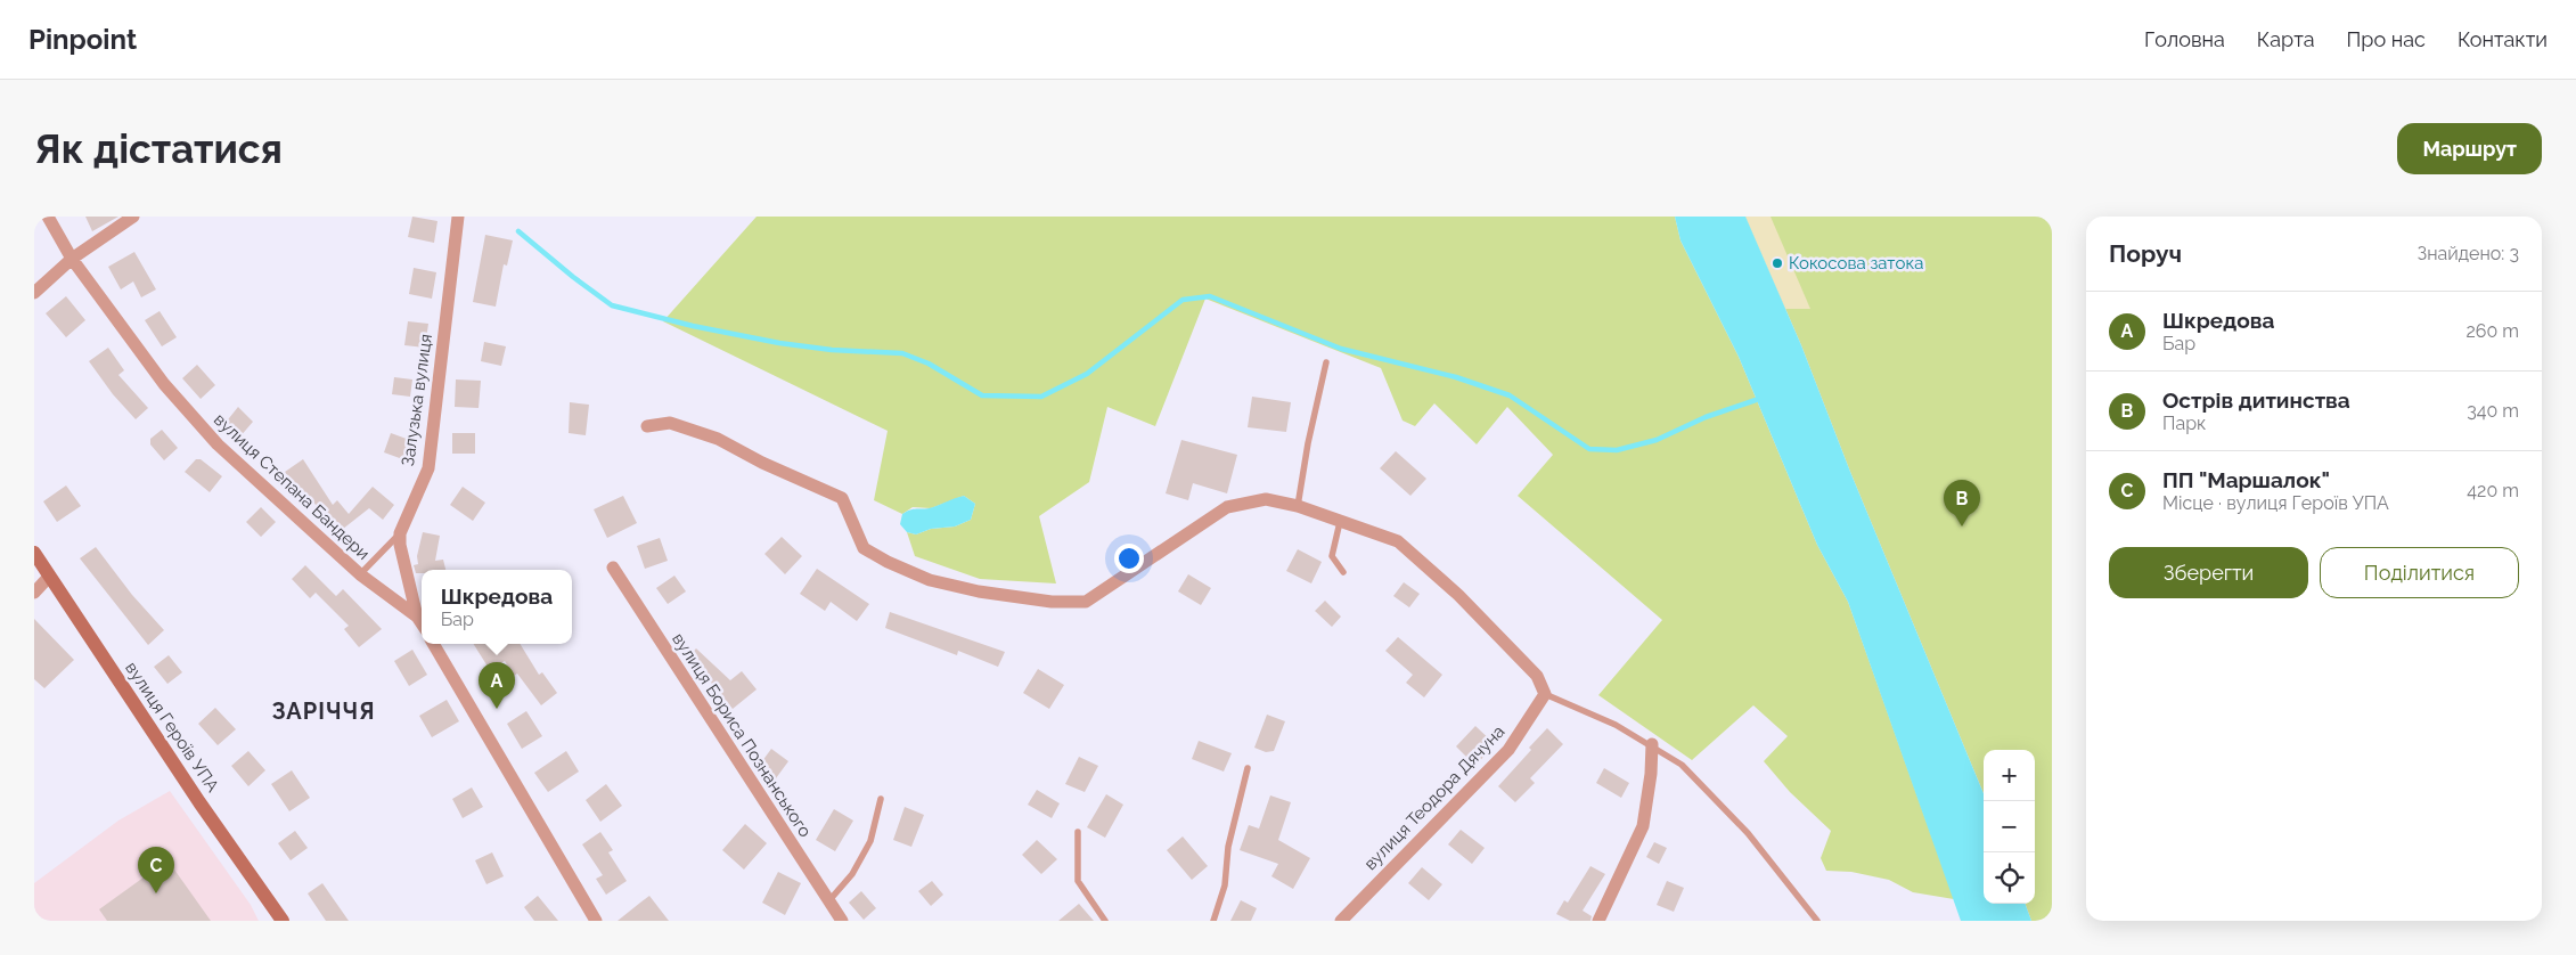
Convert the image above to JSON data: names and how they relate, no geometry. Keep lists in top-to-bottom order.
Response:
{
  "streets": {
    "street": [
      "Залузька вулиця",
      "вулиця Степана Бандери",
      "вулиця Героїв УПА",
      "вулиця Бориса Познанського",
      "вулиця Теодора Дячуна"
    ]
  },
  "districts": ["ЗАРІЧЧЯ"],
  "places": ["Кокосова затока"],
  "page": {
    "header": "Pinpoint",
    "nav": [
      "Головна",
      "Карта",
      "Про нас",
      "Контакти"
    ],
    "buttons": [
      "Маршрут",
      ["Зберегти", "Поділитися"]
    ],
    "title": "Як дістатися",
    "heading": ["Поруч", "Знайдено: 3"],
    "list": [
      {
        "mark": "A",
        "name": "Шкредова",
        "note": "Бар",
        "value": "260 m"
      },
      {
        "mark": "B",
        "name": "Острів дитинства",
        "note": "Парк",
        "value": "340 m"
      },
      {
        "mark": "C",
        "name": "ПП \"Маршалок\"",
        "note": "Місце · вулиця Героїв УПА",
        "value": "420 m"
      }
    ],
    "pins": ["B", "A", "C"],
    "popup": ["Шкредова", "Бар"],
    "map_buttons": ["+", "−"]
  }
}
